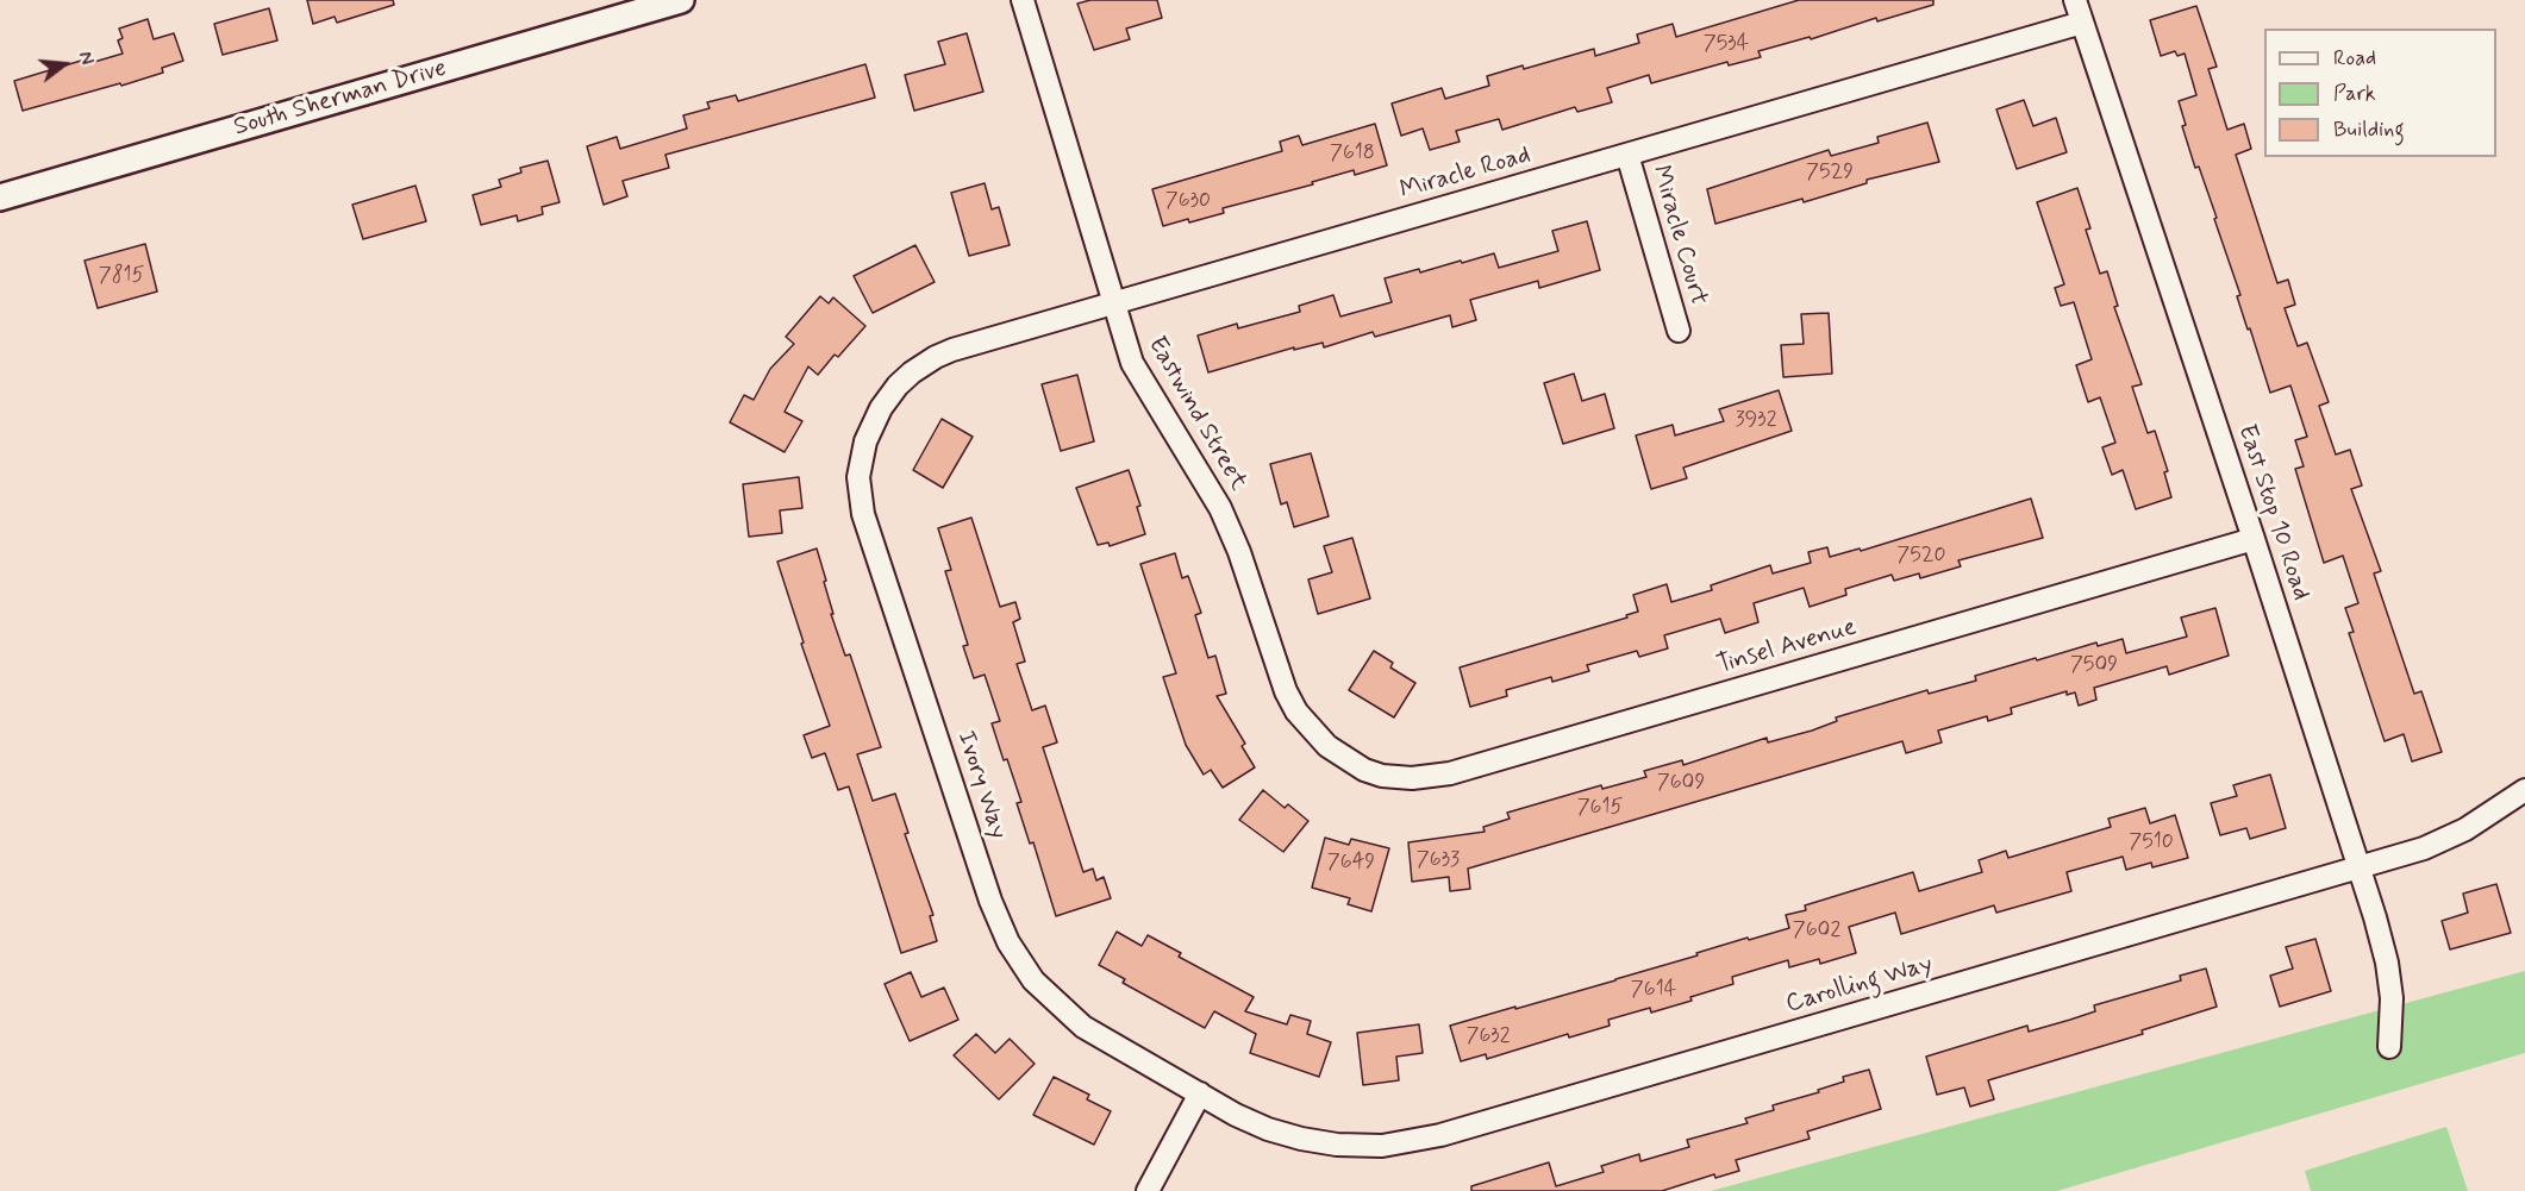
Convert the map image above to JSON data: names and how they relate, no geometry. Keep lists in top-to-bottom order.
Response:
{
  "streets": {
    "street": [
      "South Sherman Drive",
      "Miracle Road",
      "Miracle Court",
      "Eastwind Street",
      "East Stop 10 Road",
      "Tinsel Avenue",
      "Ivory Way",
      "Carolling Way"
    ]
  },
  "crossings": [
    ["Miracle Road", "Miracle Court"],
    ["Miracle Road", "Eastwind Street"],
    ["Miracle Road", "East Stop 10 Road"],
    ["Miracle Road", "Ivory Way"],
    ["Eastwind Street", "Tinsel Avenue"],
    ["East Stop 10 Road", "Tinsel Avenue"],
    ["East Stop 10 Road", "Carolling Way"],
    ["Ivory Way", "Carolling Way"]
  ],
  "house_numbers": [
    "7534",
    "7618",
    "7529",
    "7630",
    "7815",
    "3932",
    "7520",
    "7509",
    "7609",
    "7615",
    "7510",
    "7633",
    "7649",
    "7602",
    "7614",
    "7632"
  ],
  "legend": ["Road", "Park", "Building"],
  "north": "right"
}
